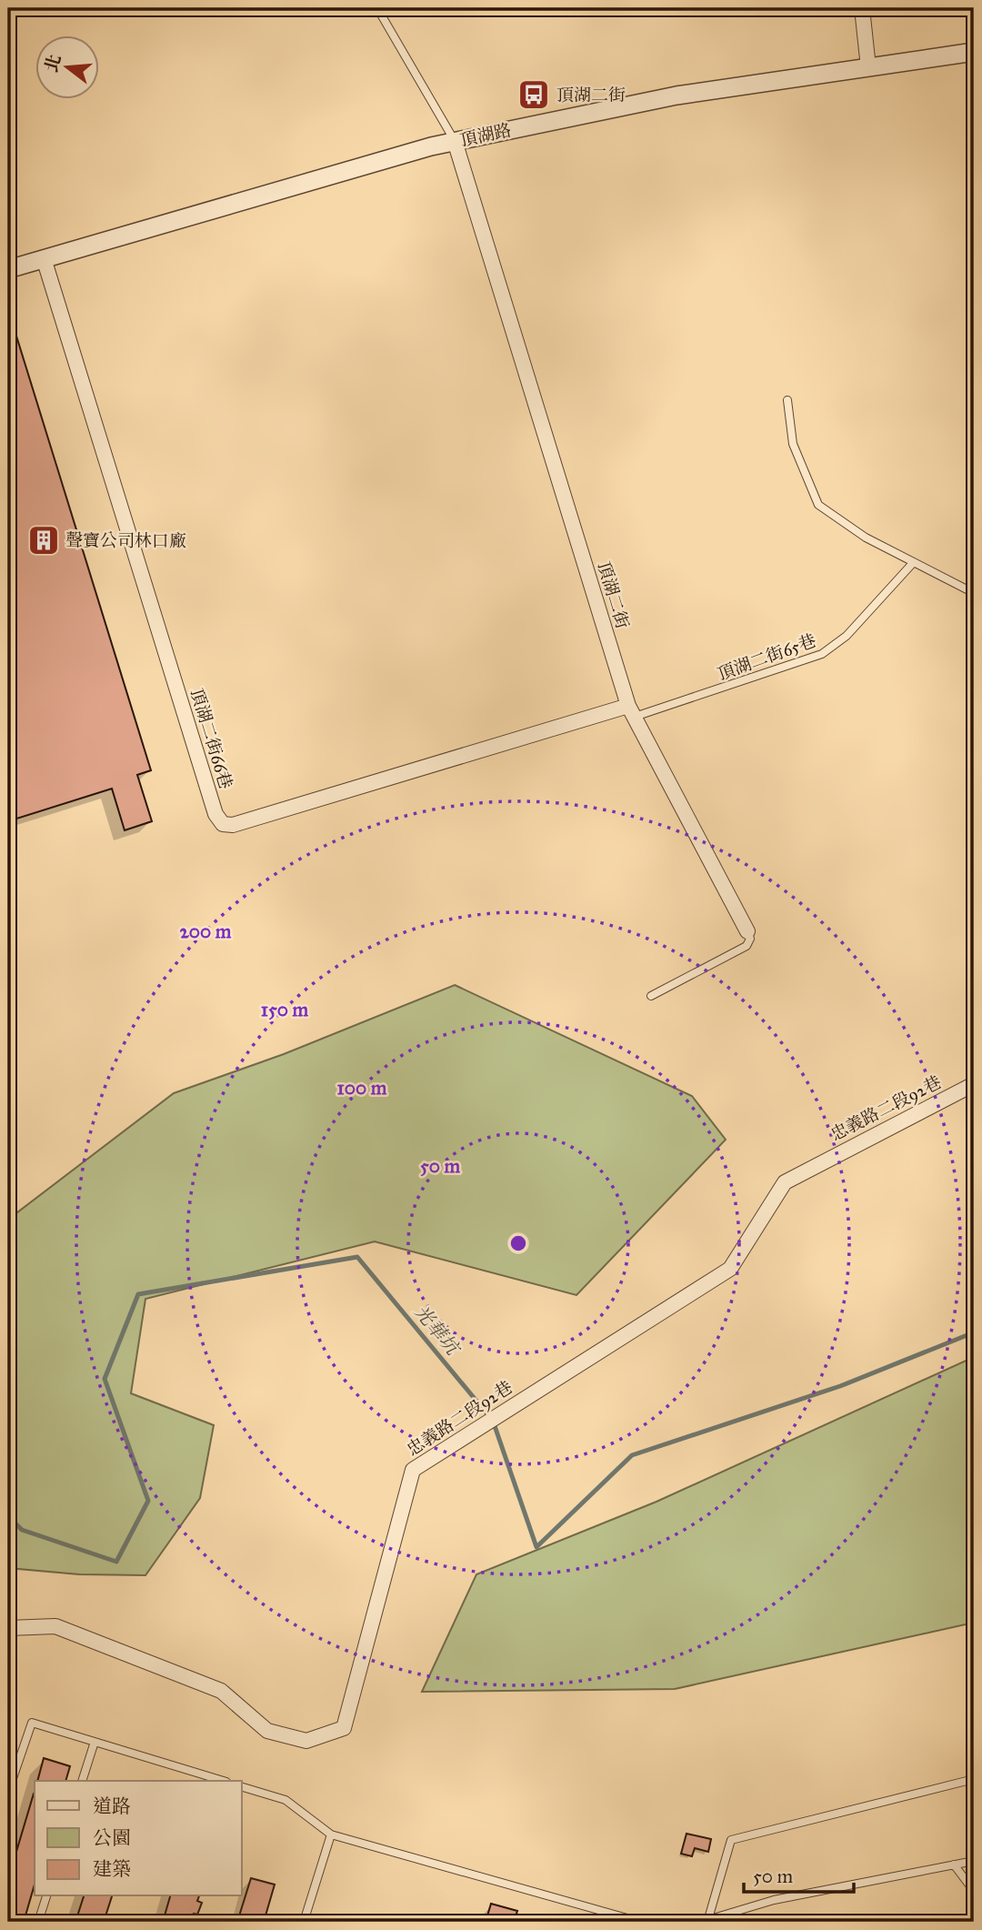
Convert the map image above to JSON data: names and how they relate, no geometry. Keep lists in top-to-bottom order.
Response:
{
  "streets": {
    "street": [
      "頂湖路",
      "頂湖二街",
      "頂湖二街66巷",
      "忠義路二段92巷"
    ],
    "lane": ["頂湖二街65巷"]
  },
  "crossings": [
    ["頂湖路", "頂湖二街"],
    ["頂湖路", "頂湖二街66巷"],
    ["頂湖二街", "頂湖二街65巷"],
    ["頂湖二街", "頂湖二街66巷"],
    ["頂湖二街65巷", "頂湖二街66巷"]
  ],
  "water": ["光華坑"],
  "places": {
    "bus stop": ["頂湖二街"],
    "building": ["聲寶公司林口廠"]
  },
  "legend": ["道路", "公園", "建築"],
  "scale_bar": "50 m",
  "north": "left",
  "rings": [
    "200 m",
    "150 m",
    "100 m",
    "50 m"
  ]
}
